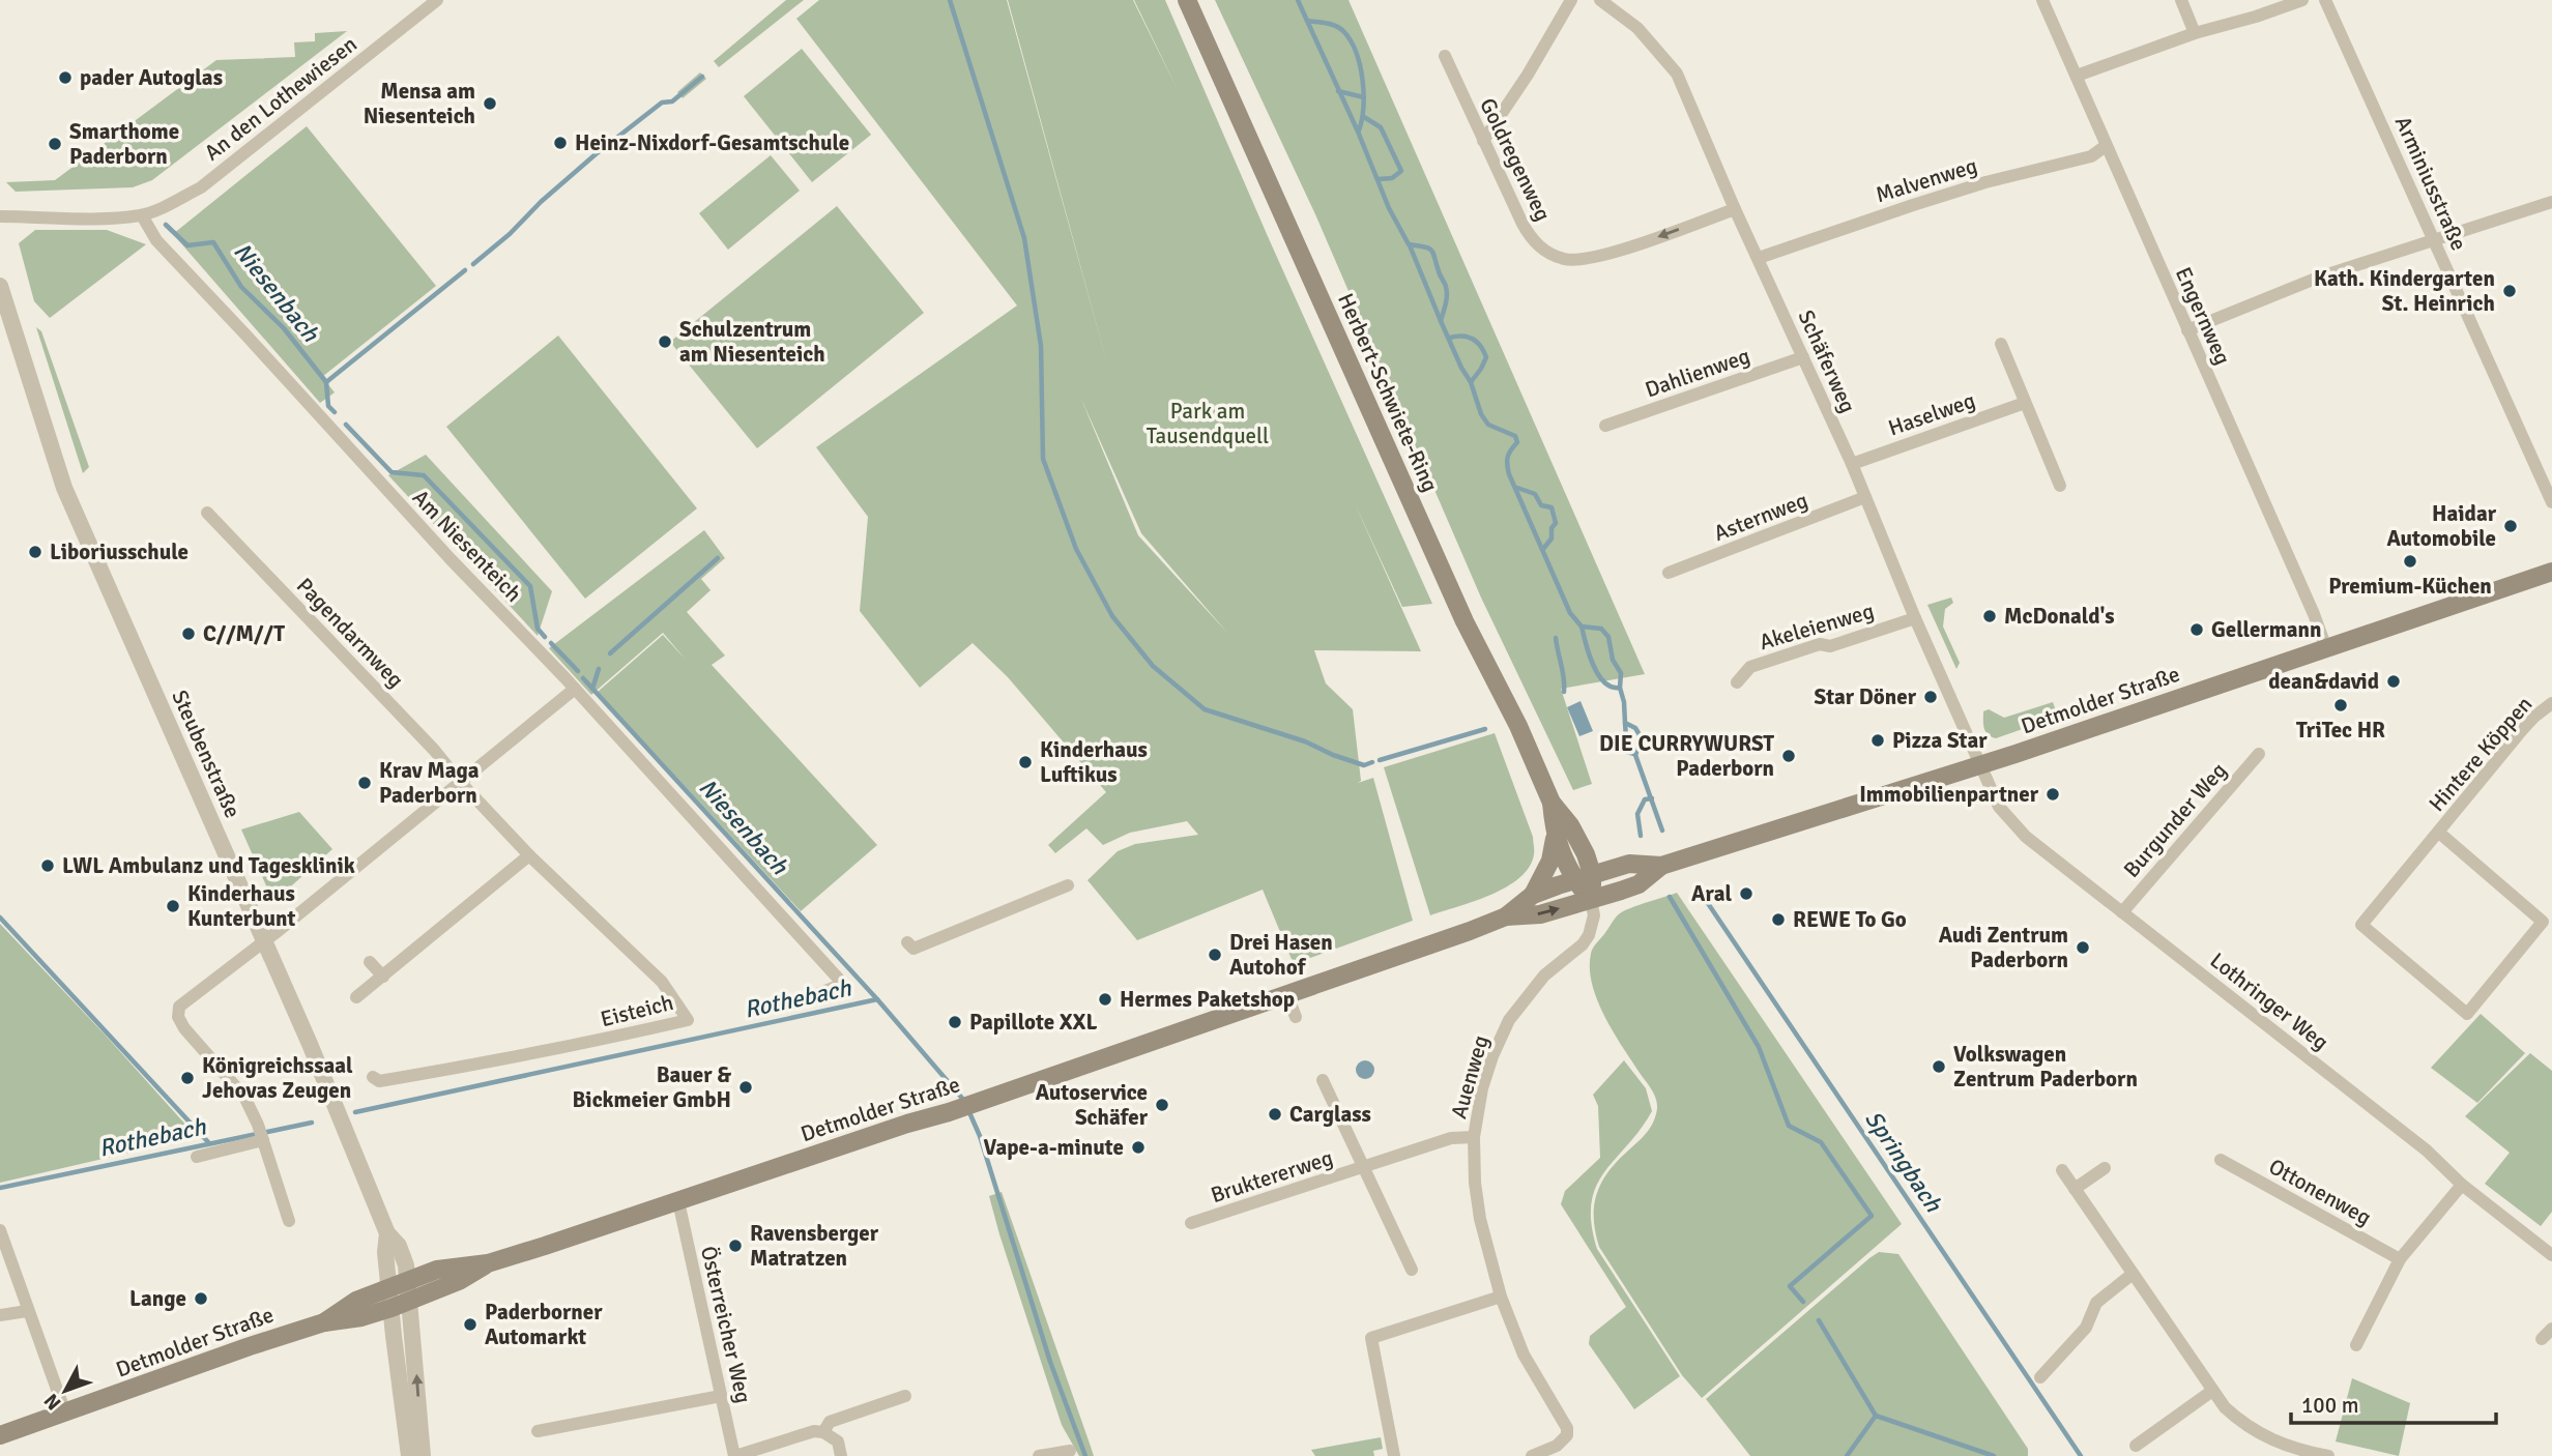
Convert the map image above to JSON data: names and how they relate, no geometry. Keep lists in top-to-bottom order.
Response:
{
  "streets": {
    "main road": ["Herbert-Schwiete-Ring", "Detmolder Straße"],
    "street": [
      "An den Lothewiesen",
      "Goldregenweg",
      "Malvenweg",
      "Arminiusstraße",
      "Engernweg",
      "Schäferweg",
      "Dahlienweg",
      "Haselweg",
      "Asternweg",
      "Am Niesenteich",
      "Akeleienweg",
      "Pagendarmweg",
      "Steubenstraße",
      "Hintere Köppen",
      "Burgunder Weg",
      "Lothringer Weg",
      "Eisteich",
      "Auenweg",
      "Bruktererweg",
      "Ottonenweg",
      "Österreicher Weg"
    ]
  },
  "crossings": [
    ["An den Lothewiesen", "Am Niesenteich"],
    ["Goldregenweg", "Schäferweg"],
    ["Malvenweg", "Engernweg"],
    ["Malvenweg", "Schäferweg"],
    ["Engernweg", "Detmolder Straße"],
    ["Schäferweg", "Dahlienweg"],
    ["Schäferweg", "Haselweg"],
    ["Schäferweg", "Asternweg"],
    ["Schäferweg", "Akeleienweg"],
    ["Schäferweg", "Detmolder Straße"],
    ["Schäferweg", "Lothringer Weg"],
    ["Herbert-Schwiete-Ring", "Detmolder Straße"],
    ["Herbert-Schwiete-Ring", "Auenweg"],
    ["Pagendarmweg", "Eisteich"],
    ["Detmolder Straße", "Steubenstraße"],
    ["Detmolder Straße", "Lothringer Weg"],
    ["Detmolder Straße", "Auenweg"],
    ["Detmolder Straße", "Österreicher Weg"],
    ["Burgunder Weg", "Lothringer Weg"],
    ["Auenweg", "Bruktererweg"]
  ],
  "water": ["Niesenbach", "Rothebach", "Springbach"],
  "parks": ["Park am Tausendquell"],
  "places": [
    "pader Autoglas",
    "Mensa am Niesenteich",
    "Heinz-Nixdorf-Gesamtschule",
    "Smarthome Paderborn",
    "Kath. Kindergarten St. Heinrich",
    "Schulzentrum am Niesenteich",
    "Haidar Automobile",
    "Liboriusschule",
    "Premium-Küchen",
    "McDonald's",
    "Gellermann",
    "C//M//T",
    "dean&david",
    "Star Döner",
    "TriTec HR",
    "Pizza Star",
    "DIE CURRYWURST Paderborn",
    "Kinderhaus Luftikus",
    "Krav Maga Paderborn",
    "Immobilienpartner",
    "LWL Ambulanz und Tagesklinik",
    "Aral",
    "Kinderhaus Kunterbunt",
    "REWE To Go",
    "Audi Zentrum Paderborn",
    "Drei Hasen Autohof",
    "Hermes Paketshop",
    "Papillote XXL",
    "Volkswagen Zentrum Paderborn",
    "Königreichssaal Jehovas Zeugen",
    "Bauer & Bickmeier GmbH",
    "Autoservice Schäfer",
    "Carglass",
    "Vape-a-minute",
    "Ravensberger Matratzen",
    "Lange",
    "Paderborner Automarkt"
  ],
  "scale_bar": "100 m",
  "north": "bottom left"
}
